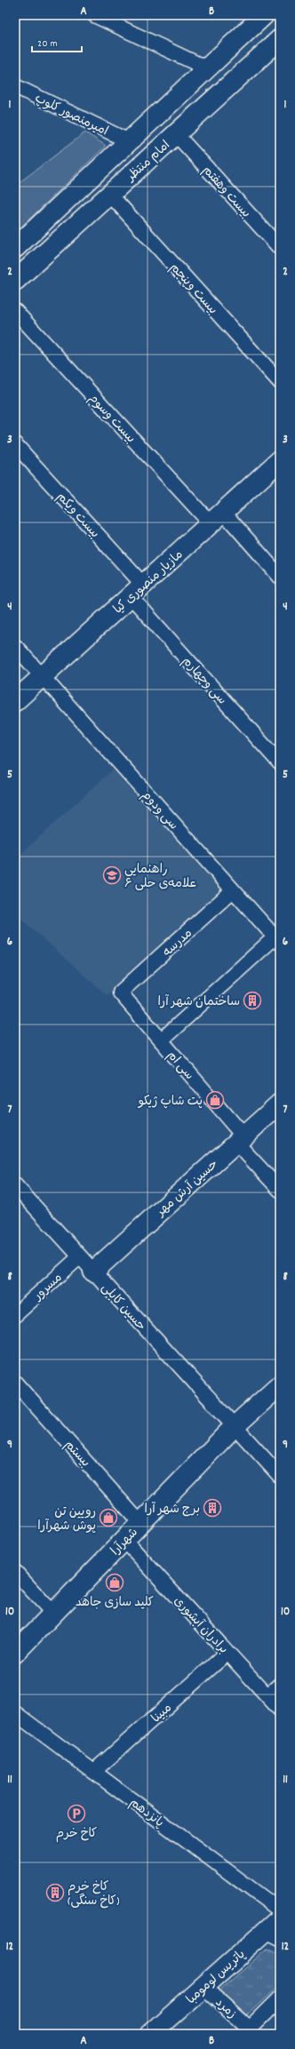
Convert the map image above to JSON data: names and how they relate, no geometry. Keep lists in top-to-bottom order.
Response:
{
  "streets": {
    "main road": [
      "امام منتظر",
      "مازیار منصوری کیا",
      "حسین آرش مهر",
      "شهرآرا",
      "پاتریس لومومبا"
    ],
    "street": [
      "امیرمنصور کلوپ",
      "بیست وهفتم",
      "بیست وپنجم",
      "بیست وسوم",
      "بیست ویکم",
      "سی وچهارم",
      "سی ودوم",
      "مدرسه",
      "سی ام",
      "مسرور",
      "حسین کابلی",
      "بیستم",
      "برادران آبشوری",
      "مبینا",
      "پانزدهم",
      "زمرد"
    ]
  },
  "crossings": [
    ["امیرمنصور کلوپ", "امام منتظر"],
    ["امام منتظر", "بیست وهفتم"],
    ["امام منتظر", "بیست وپنجم"],
    ["بیست وسوم", "مازیار منصوری کیا"],
    ["بیست ویکم", "مازیار منصوری کیا"],
    ["بیست ویکم", "سی وچهارم"],
    ["مازیار منصوری کیا", "سی وچهارم"],
    ["مازیار منصوری کیا", "سی ودوم"],
    ["سی ودوم", "مدرسه"],
    ["مدرسه", "سی ام"],
    ["سی ام", "حسین آرش مهر"],
    ["حسین آرش مهر", "حسین کابلی"],
    ["مسرور", "حسین کابلی"],
    ["حسین کابلی", "شهرآرا"],
    ["بیستم", "شهرآرا"],
    ["شهرآرا", "برادران آبشوری"],
    ["برادران آبشوری", "مبینا"],
    ["مبینا", "پانزدهم"],
    ["پاتریس لومومبا", "زمرد"]
  ],
  "places": {
    "school or university": ["راهنمایی علامه‌ی حلی ۶"],
    "building": ["ساختمان شهر آرا", "برج شهر آرا", "کاخ خرم (کاخ سنگی)"],
    "shop": ["پت شاپ ژیکو", "رویین تن پوش شهرآرا", "کلید سازی جاهد"],
    "parking": ["کاخ خرم"]
  },
  "scale_bar": "20 m",
  "grid": {
    "columns": ["A", "B"],
    "rows": [
      "1",
      "2",
      "3",
      "4",
      "5",
      "6",
      "7",
      "8",
      "9",
      "10",
      "11",
      "12"
    ]
  }
}
